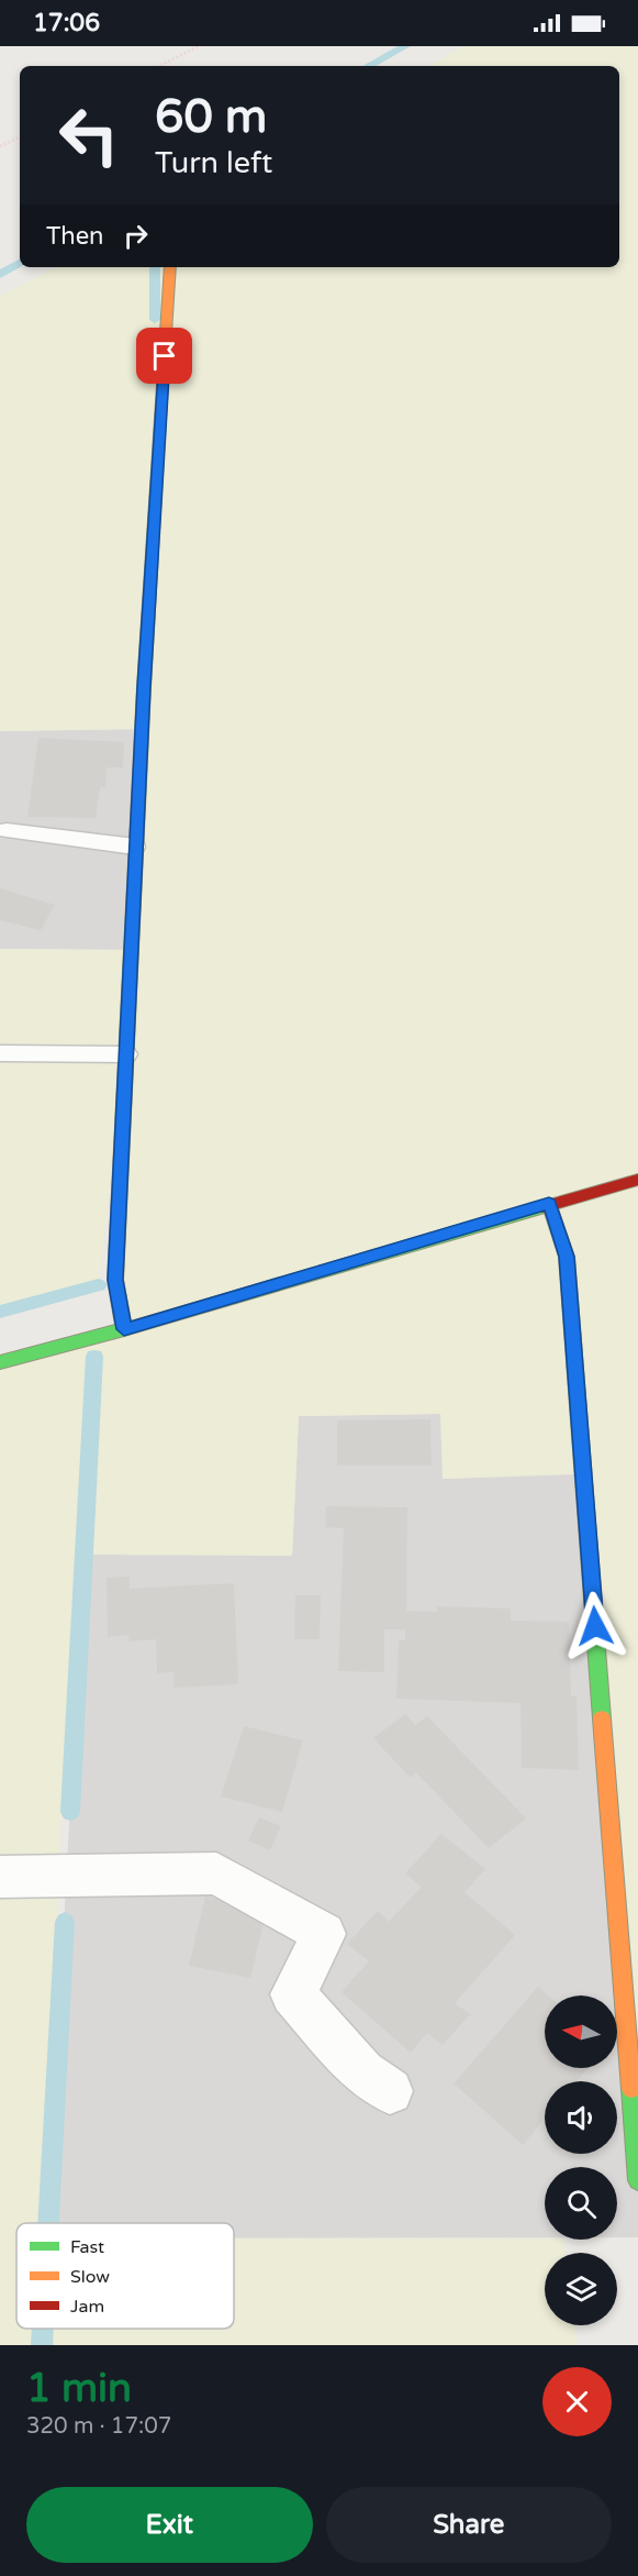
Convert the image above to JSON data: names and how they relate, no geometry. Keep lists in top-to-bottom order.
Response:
{
  "legend": ["Fast", "Slow", "Jam"],
  "north": "left",
  "page": {
    "status": "17:06",
    "turn": ["60 m", "Turn left"],
    "then": "Then",
    "heading": ["1 min", "320 m · 17:07"],
    "buttons": ["Exit", "Share"]
  }
}
